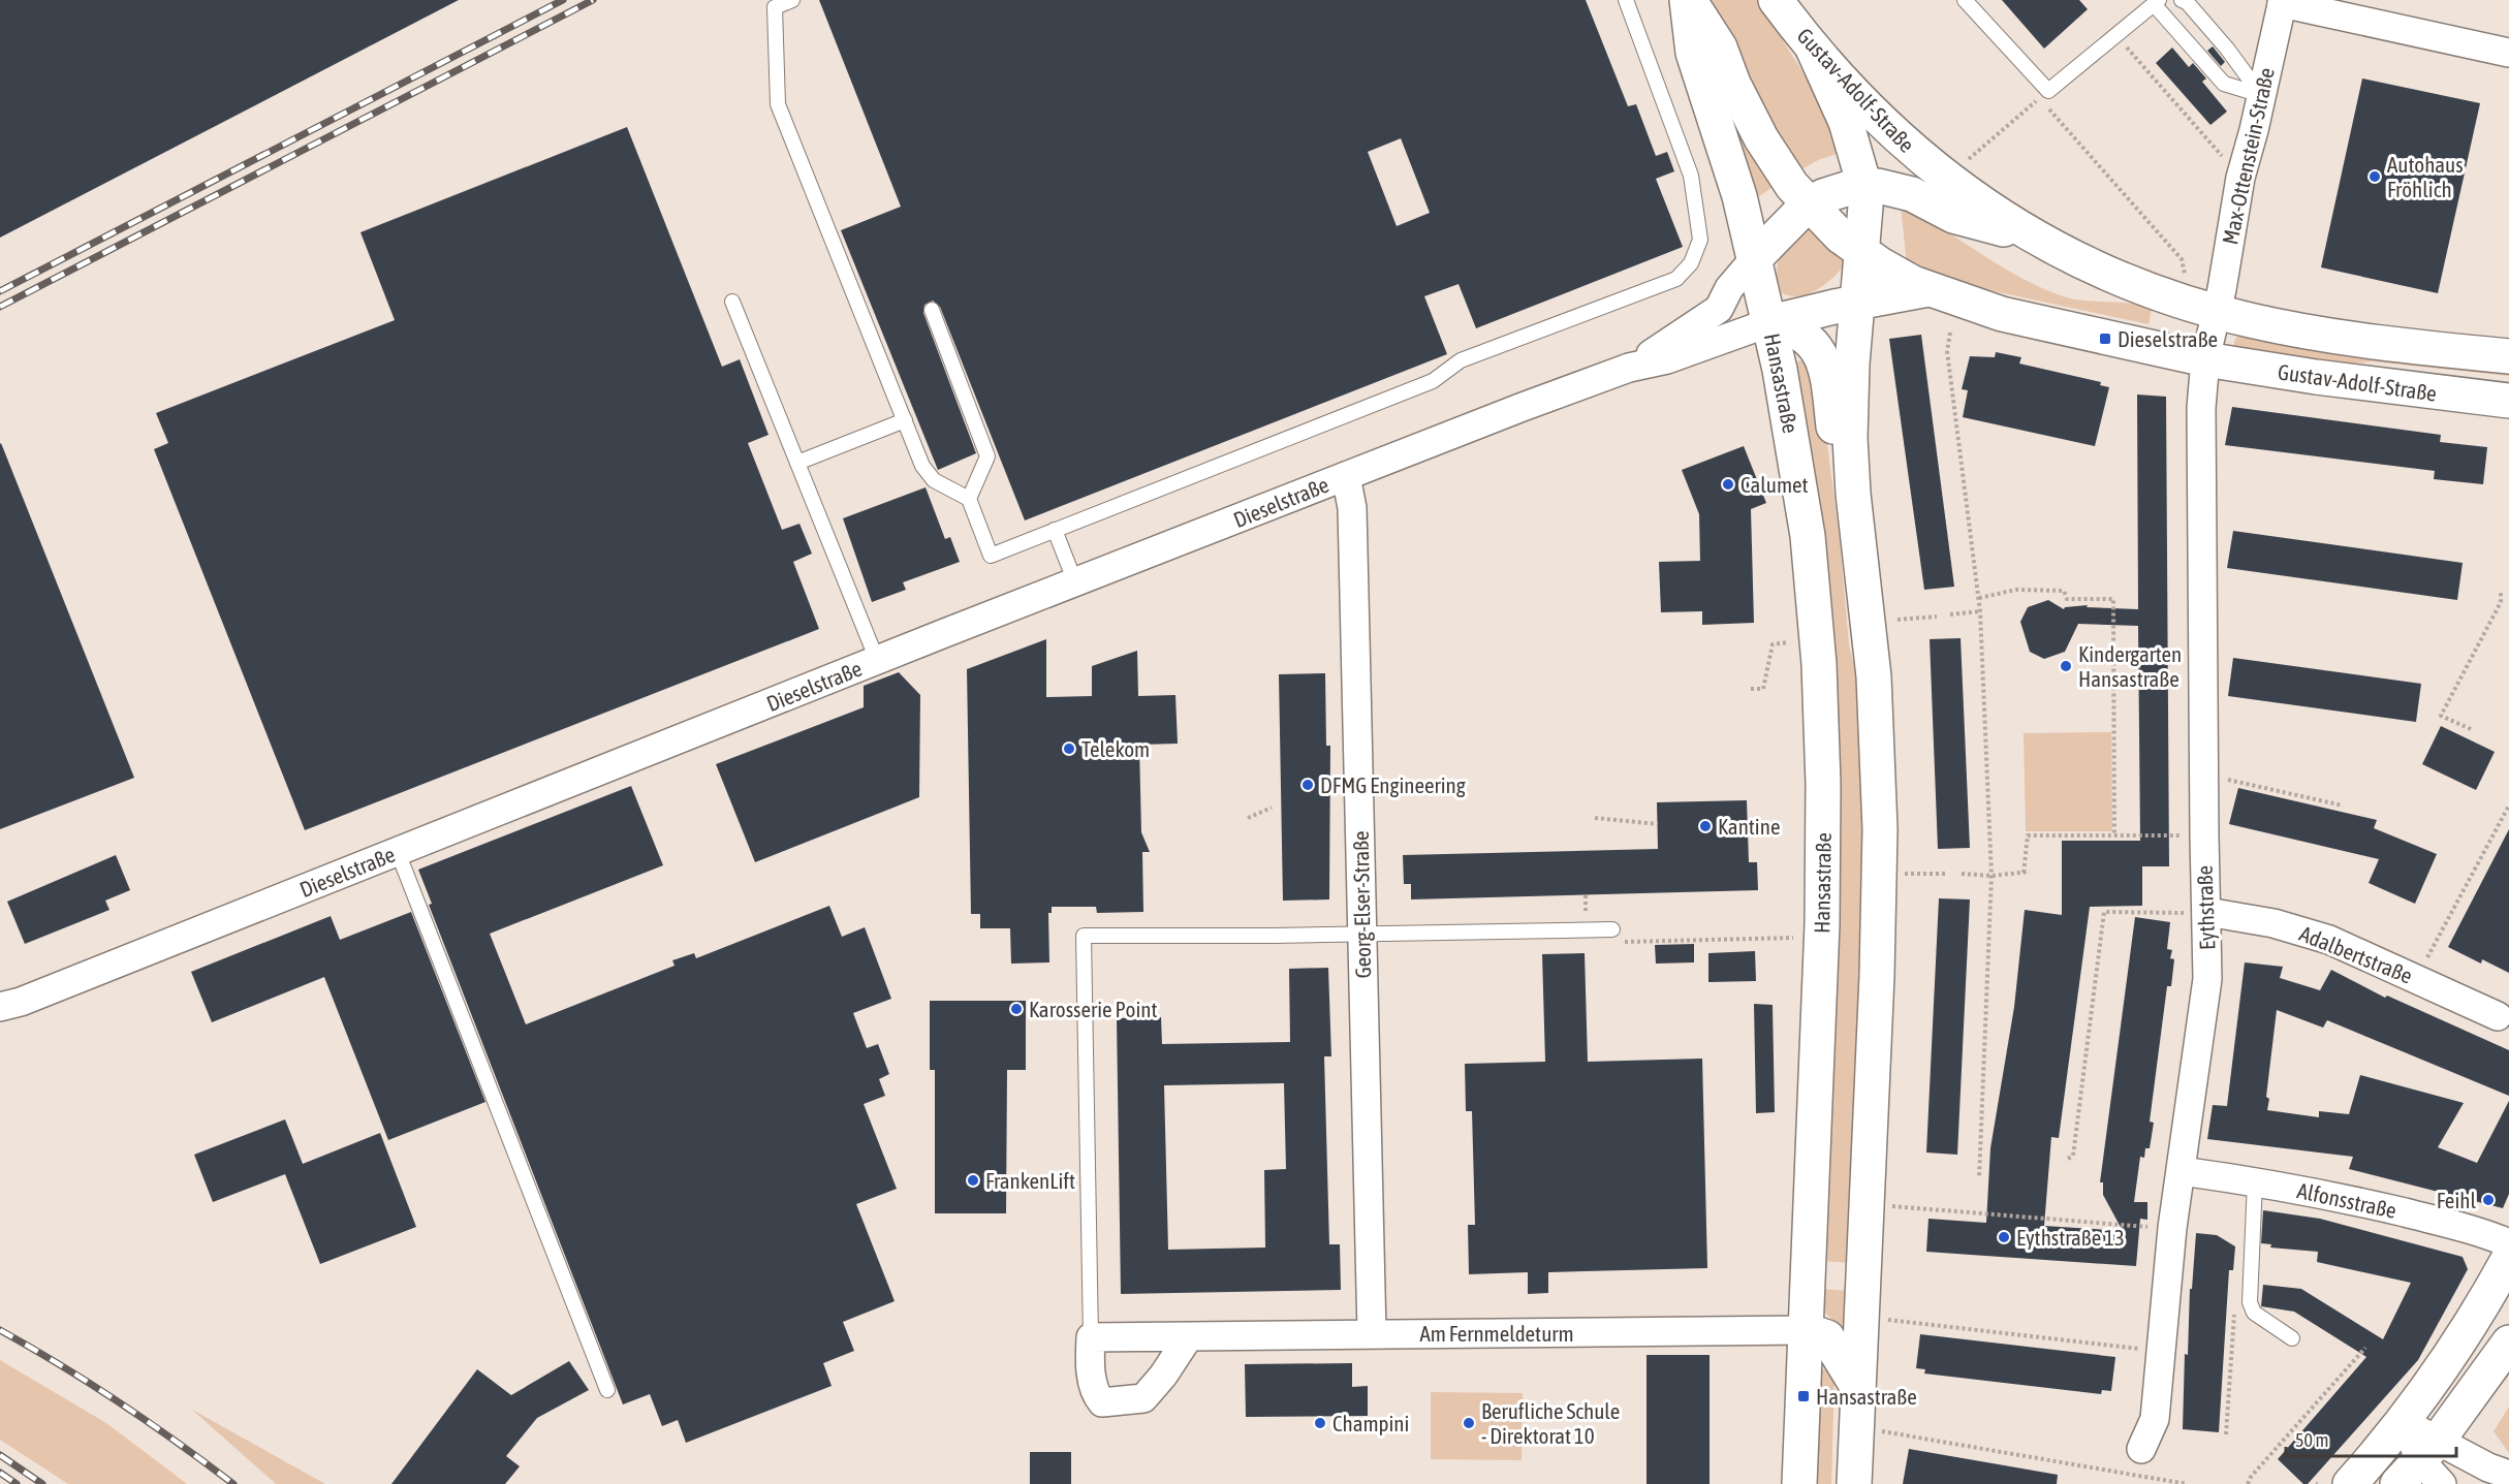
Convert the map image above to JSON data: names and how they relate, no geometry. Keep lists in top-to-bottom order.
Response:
{
  "streets": {
    "main road": ["Gustav-Adolf-Straße", "Hansastraße"],
    "street": [
      "Max-Ottenstein-Straße",
      "Dieselstraße",
      "Georg-Elser-Straße",
      "Eythstraße",
      "Adalbertstraße",
      "Alfonsstraße",
      "Am Fernmeldeturm"
    ]
  },
  "crossings": [
    ["Gustav-Adolf-Straße", "Max-Ottenstein-Straße"],
    ["Gustav-Adolf-Straße", "Hansastraße"],
    ["Gustav-Adolf-Straße", "Dieselstraße"],
    ["Gustav-Adolf-Straße", "Eythstraße"],
    ["Hansastraße", "Dieselstraße"],
    ["Hansastraße", "Am Fernmeldeturm"],
    ["Dieselstraße", "Georg-Elser-Straße"],
    ["Georg-Elser-Straße", "Am Fernmeldeturm"],
    ["Eythstraße", "Adalbertstraße"],
    ["Eythstraße", "Alfonsstraße"]
  ],
  "places": {
    "other": [
      "Autohaus Fröhlich",
      "Calumet",
      "Kindergarten Hansastraße",
      "Telekom",
      "DFMG Engineering",
      "Kantine",
      "Karosserie Point",
      "FrankenLift",
      "Feihl",
      "Eythstraße 13",
      "Champini",
      "Berufliche Schule - Direktorat 10"
    ],
    "transit": ["Dieselstraße", "Hansastraße"]
  },
  "scale_bar": "50 m"
}
